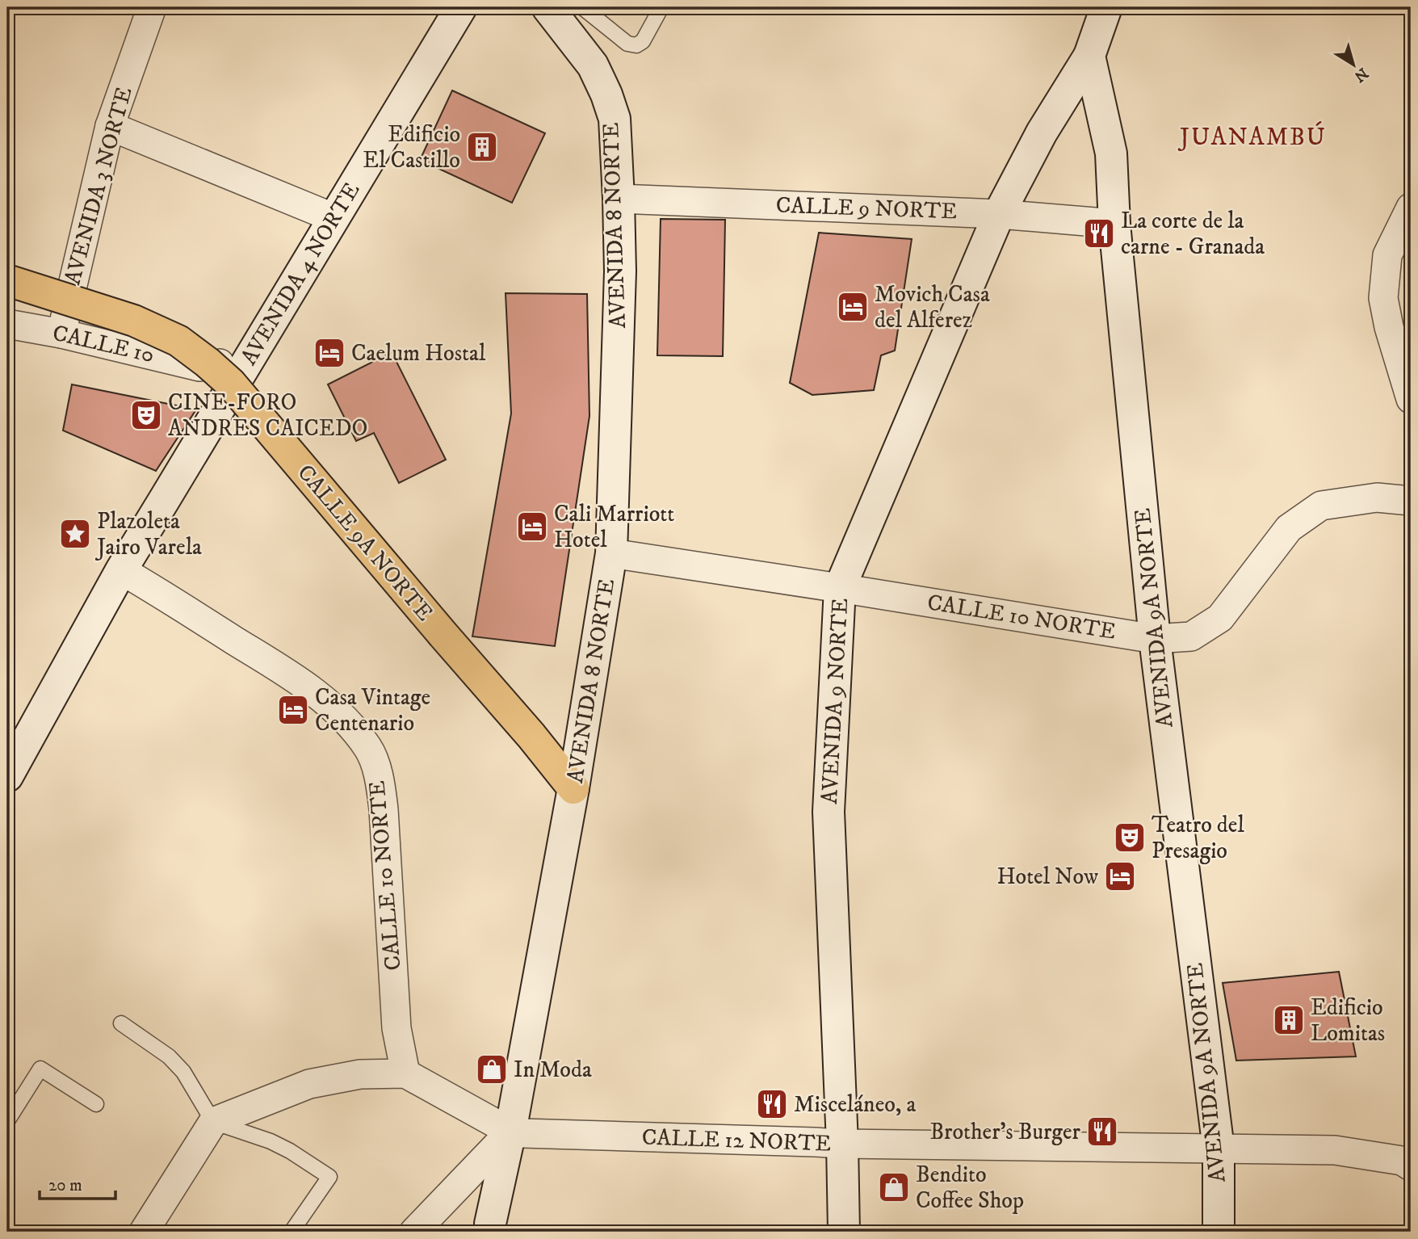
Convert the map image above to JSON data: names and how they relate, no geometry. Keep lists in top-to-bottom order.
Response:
{
  "streets": {
    "main road": ["CALLE 9A NORTE"],
    "street": [
      "AVENIDA 3 NORTE",
      "CALLE 9 NORTE",
      "AVENIDA 8 NORTE",
      "AVENIDA 4 NORTE",
      "CALLE 10",
      "CALLE 10 NORTE",
      "AVENIDA 9A NORTE",
      "AVENIDA 9 NORTE",
      "CALLE 12 NORTE"
    ]
  },
  "crossings": [
    ["AVENIDA 3 NORTE", "CALLE 10"],
    ["CALLE 9 NORTE", "AVENIDA 8 NORTE"],
    ["CALLE 9 NORTE", "AVENIDA 9A NORTE"],
    ["CALLE 9 NORTE", "AVENIDA 9 NORTE"],
    ["AVENIDA 8 NORTE", "CALLE 9A NORTE"],
    ["AVENIDA 8 NORTE", "CALLE 10 NORTE"],
    ["AVENIDA 8 NORTE", "CALLE 12 NORTE"],
    ["AVENIDA 4 NORTE", "CALLE 10"],
    ["AVENIDA 4 NORTE", "CALLE 10 NORTE"],
    ["CALLE 10 NORTE", "AVENIDA 9A NORTE"],
    ["CALLE 10 NORTE", "AVENIDA 9 NORTE"],
    ["CALLE 10 NORTE", "CALLE 12 NORTE"],
    ["AVENIDA 9A NORTE", "AVENIDA 9 NORTE"],
    ["AVENIDA 9A NORTE", "CALLE 12 NORTE"],
    ["AVENIDA 9 NORTE", "CALLE 12 NORTE"]
  ],
  "districts": ["JUANAMBÚ"],
  "places": {
    "building": ["Edificio El Castillo", "Edificio Lomitas"],
    "restaurant": ["La corte de la carne - Granada", "Misceláneo, a", "Brother’s Burger"],
    "hotel": [
      "Movich Casa del Alferez",
      "Caelum Hostal",
      "Cali Marriott Hotel",
      "Casa Vintage Centenario",
      "Hotel Now"
    ],
    "theatre": ["CINE-FORO ANDRES CAICEDO", "Teatro del Presagio"],
    "place": ["Plazoleta Jairo Varela"],
    "shop": ["In Moda", "Bendito Coffee Shop"]
  },
  "scale_bar": "20 m",
  "north": "bottom right"
}
